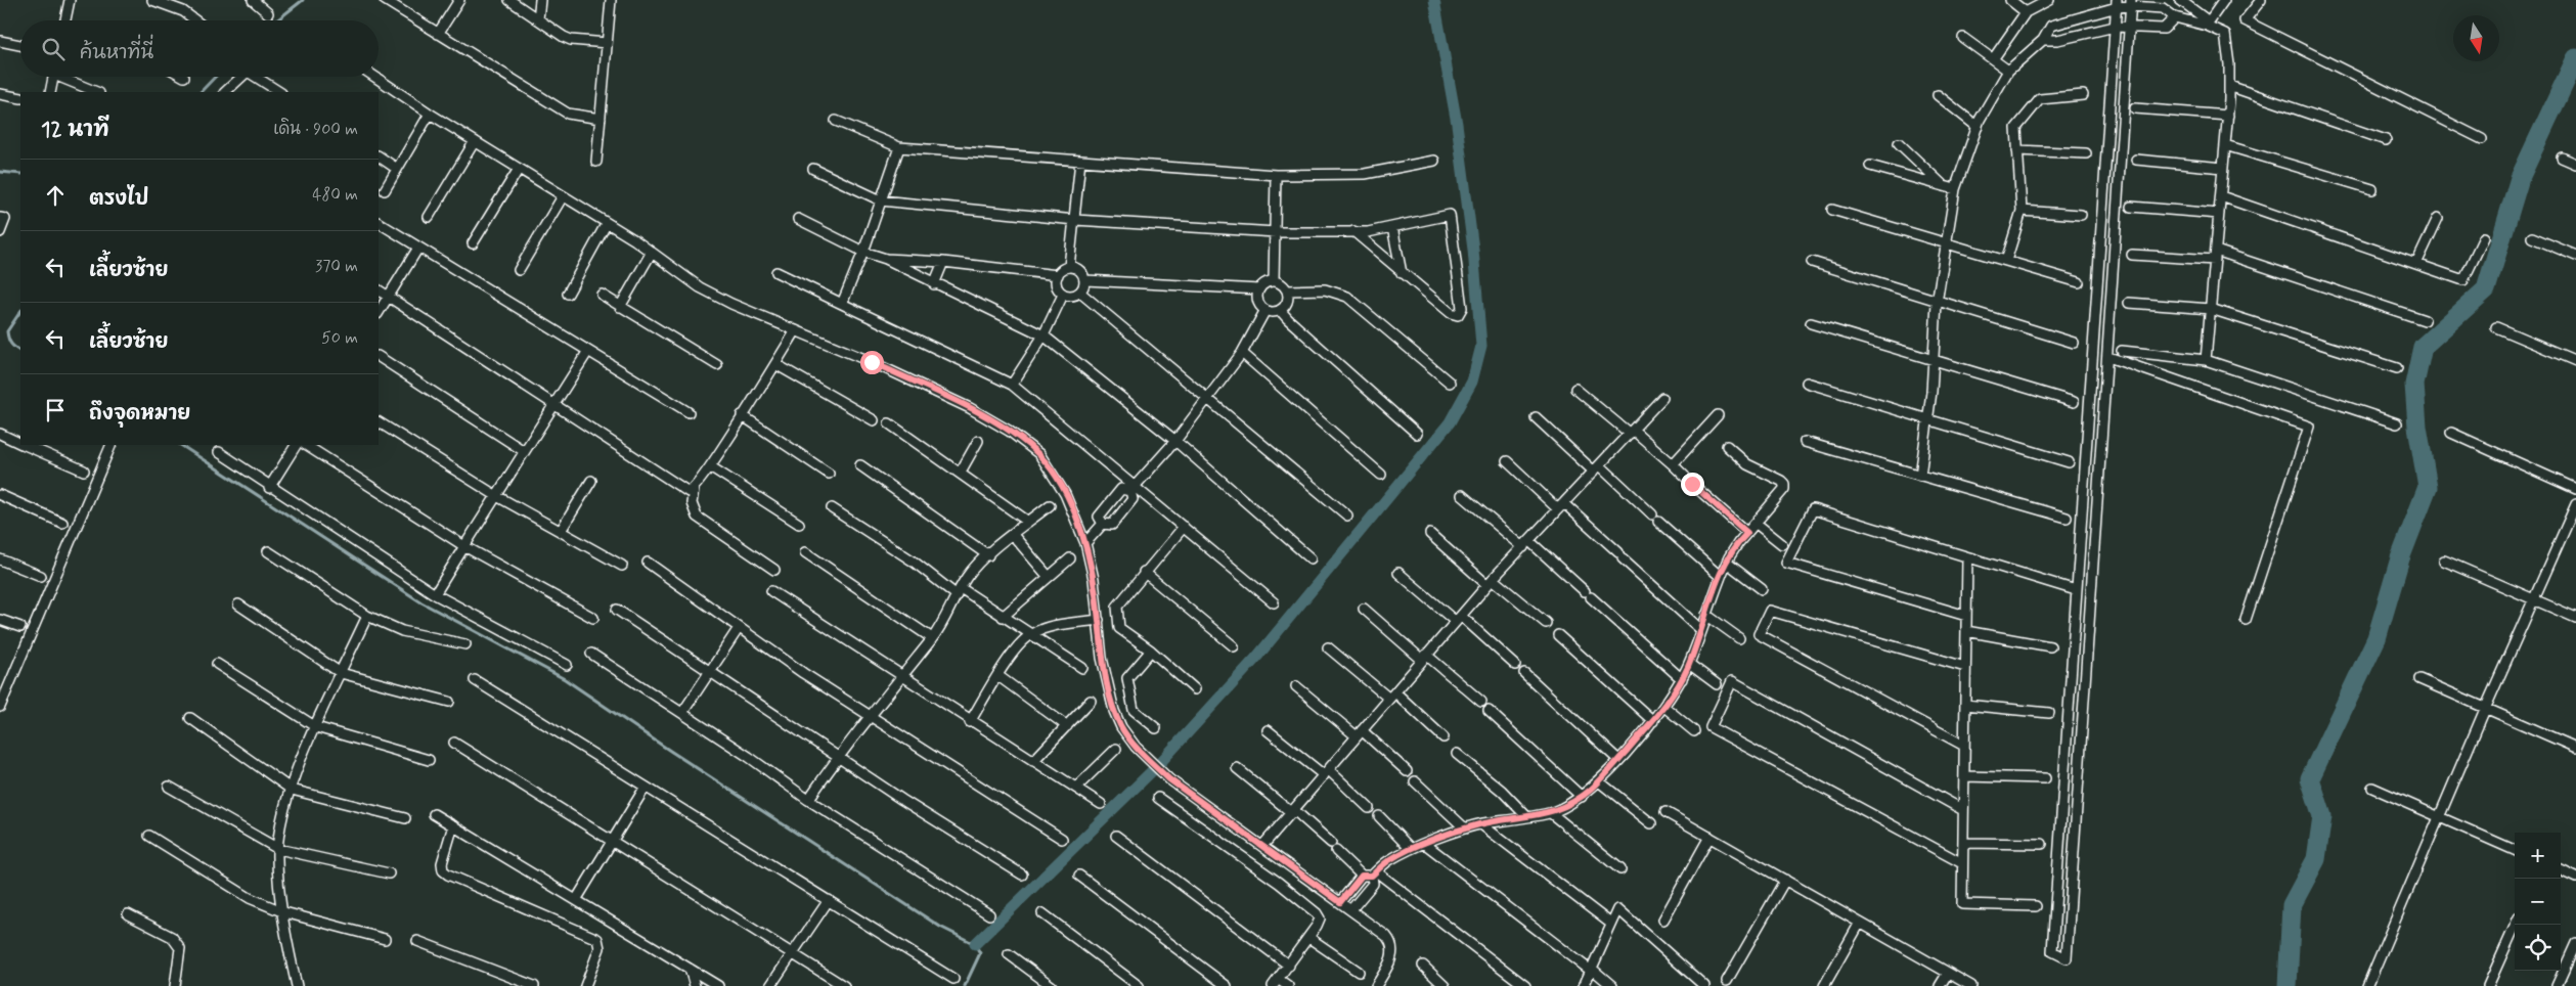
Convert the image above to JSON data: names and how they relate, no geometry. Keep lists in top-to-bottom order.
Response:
{
  "north": "bottom",
  "page": {
    "search": "ค้นหาที่นี่",
    "heading": ["12 นาที", "เดิน · 900 m"],
    "list": [
      ["ตรงไป", "480 m"],
      ["เลี้ยวซ้าย", "370 m"],
      ["เลี้ยวซ้าย", "50 m"],
      "ถึงจุดหมาย"
    ],
    "map_buttons": ["+", "−"]
  }
}
